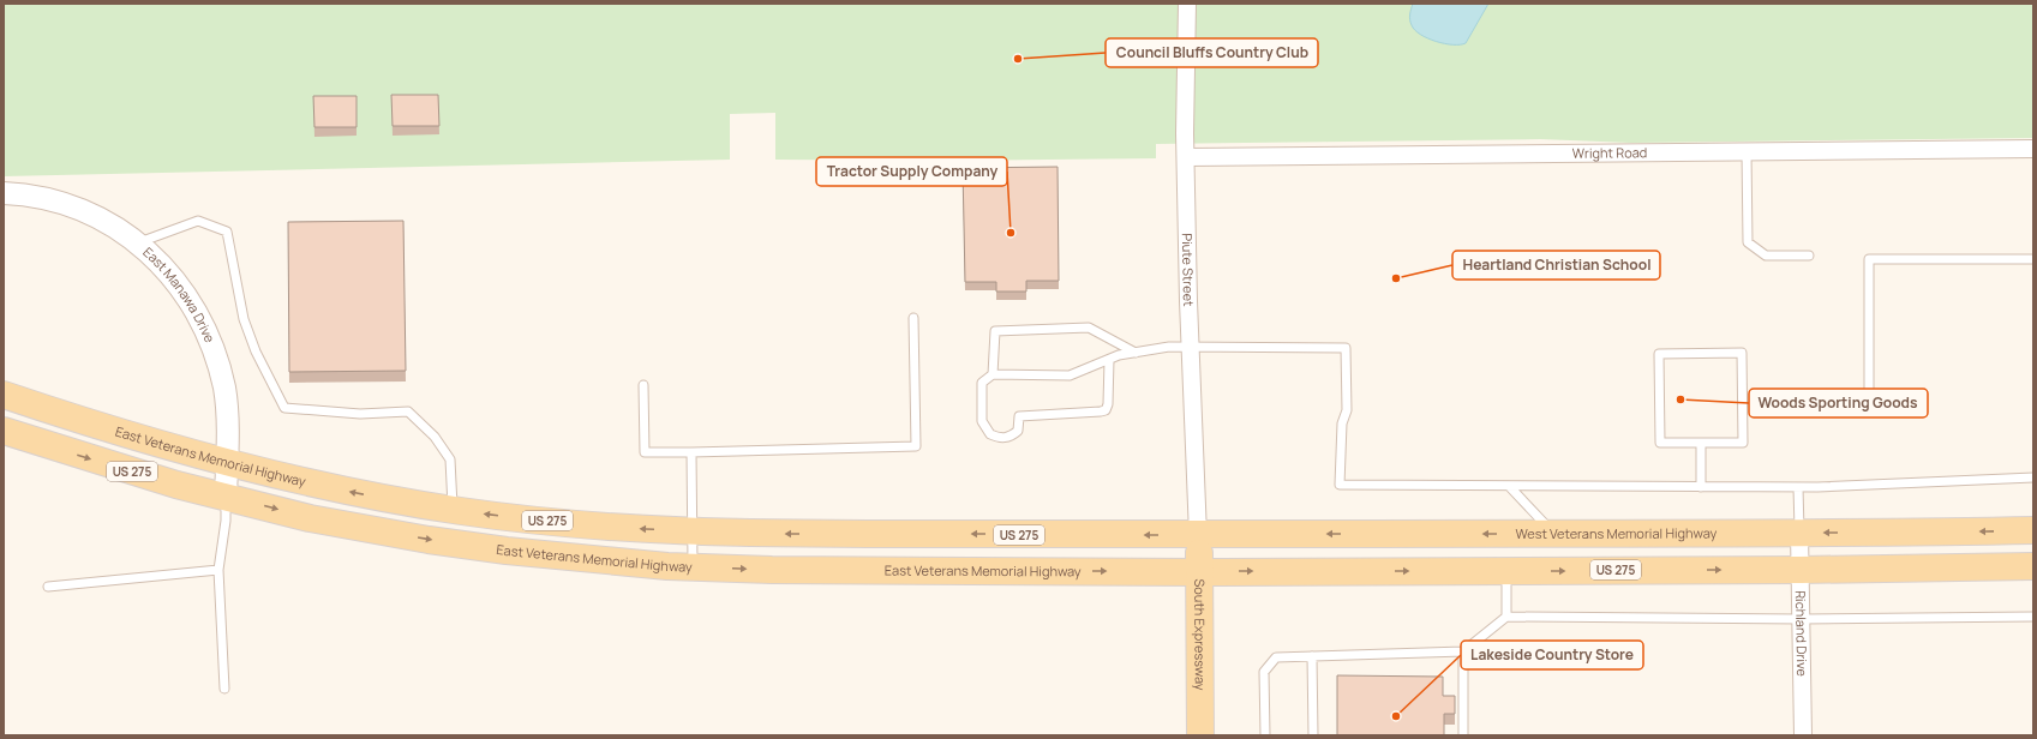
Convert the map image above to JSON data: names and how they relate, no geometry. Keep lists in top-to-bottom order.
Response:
{
  "streets": {
    "main road": [
      "East Veterans Memorial Highway",
      "US 275",
      "West Veterans Memorial Highway",
      "South Expressway"
    ],
    "street": [
      "Wright Road",
      "Piute Street",
      "East Manawa Drive",
      "Richland Drive"
    ]
  },
  "crossings": [
    ["Wright Road", "Piute Street"],
    ["Piute Street", "East Veterans Memorial Highway"],
    ["Piute Street", "West Veterans Memorial Highway"],
    ["Piute Street", "South Expressway"],
    ["East Manawa Drive", "East Veterans Memorial Highway"],
    ["East Veterans Memorial Highway", "US 275"],
    ["East Veterans Memorial Highway", "West Veterans Memorial Highway"],
    ["East Veterans Memorial Highway", "South Expressway"],
    ["US 275", "Richland Drive"],
    ["US 275", "South Expressway"],
    ["West Veterans Memorial Highway", "Richland Drive"],
    ["West Veterans Memorial Highway", "South Expressway"]
  ],
  "places": [
    "Council Bluffs Country Club",
    "Tractor Supply Company",
    "Heartland Christian School",
    "Woods Sporting Goods",
    "Lakeside Country Store"
  ]
}
